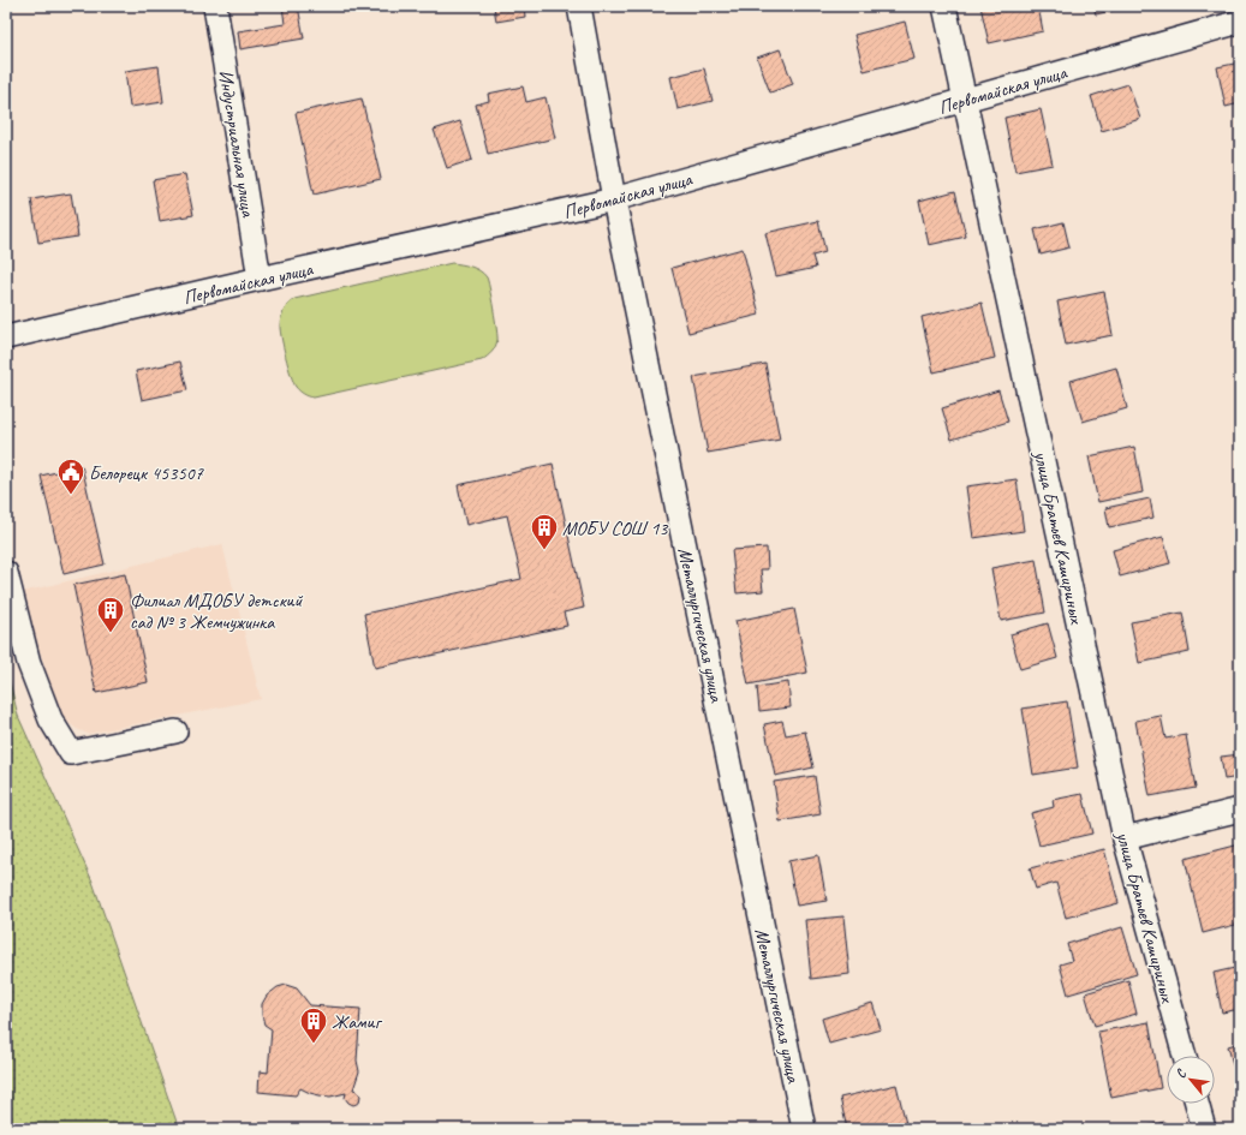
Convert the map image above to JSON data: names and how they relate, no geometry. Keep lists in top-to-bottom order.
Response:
{
  "streets": {
    "street": [
      "Первомайская улица",
      "Индустриальная улица",
      "улица Братьев Кашириных",
      "Металлургическая улица"
    ]
  },
  "crossings": [
    ["Первомайская улица", "Индустриальная улица"],
    ["Первомайская улица", "улица Братьев Кашириных"],
    ["Первомайская улица", "Металлургическая улица"]
  ],
  "places": {
    "public building": ["Белорецк 453507"],
    "building": ["МОБУ СОШ 13", "Филиал МДОБУ детский сад № 3 Жемчужинка", "Жамиг"]
  },
  "north": "top left"
}
